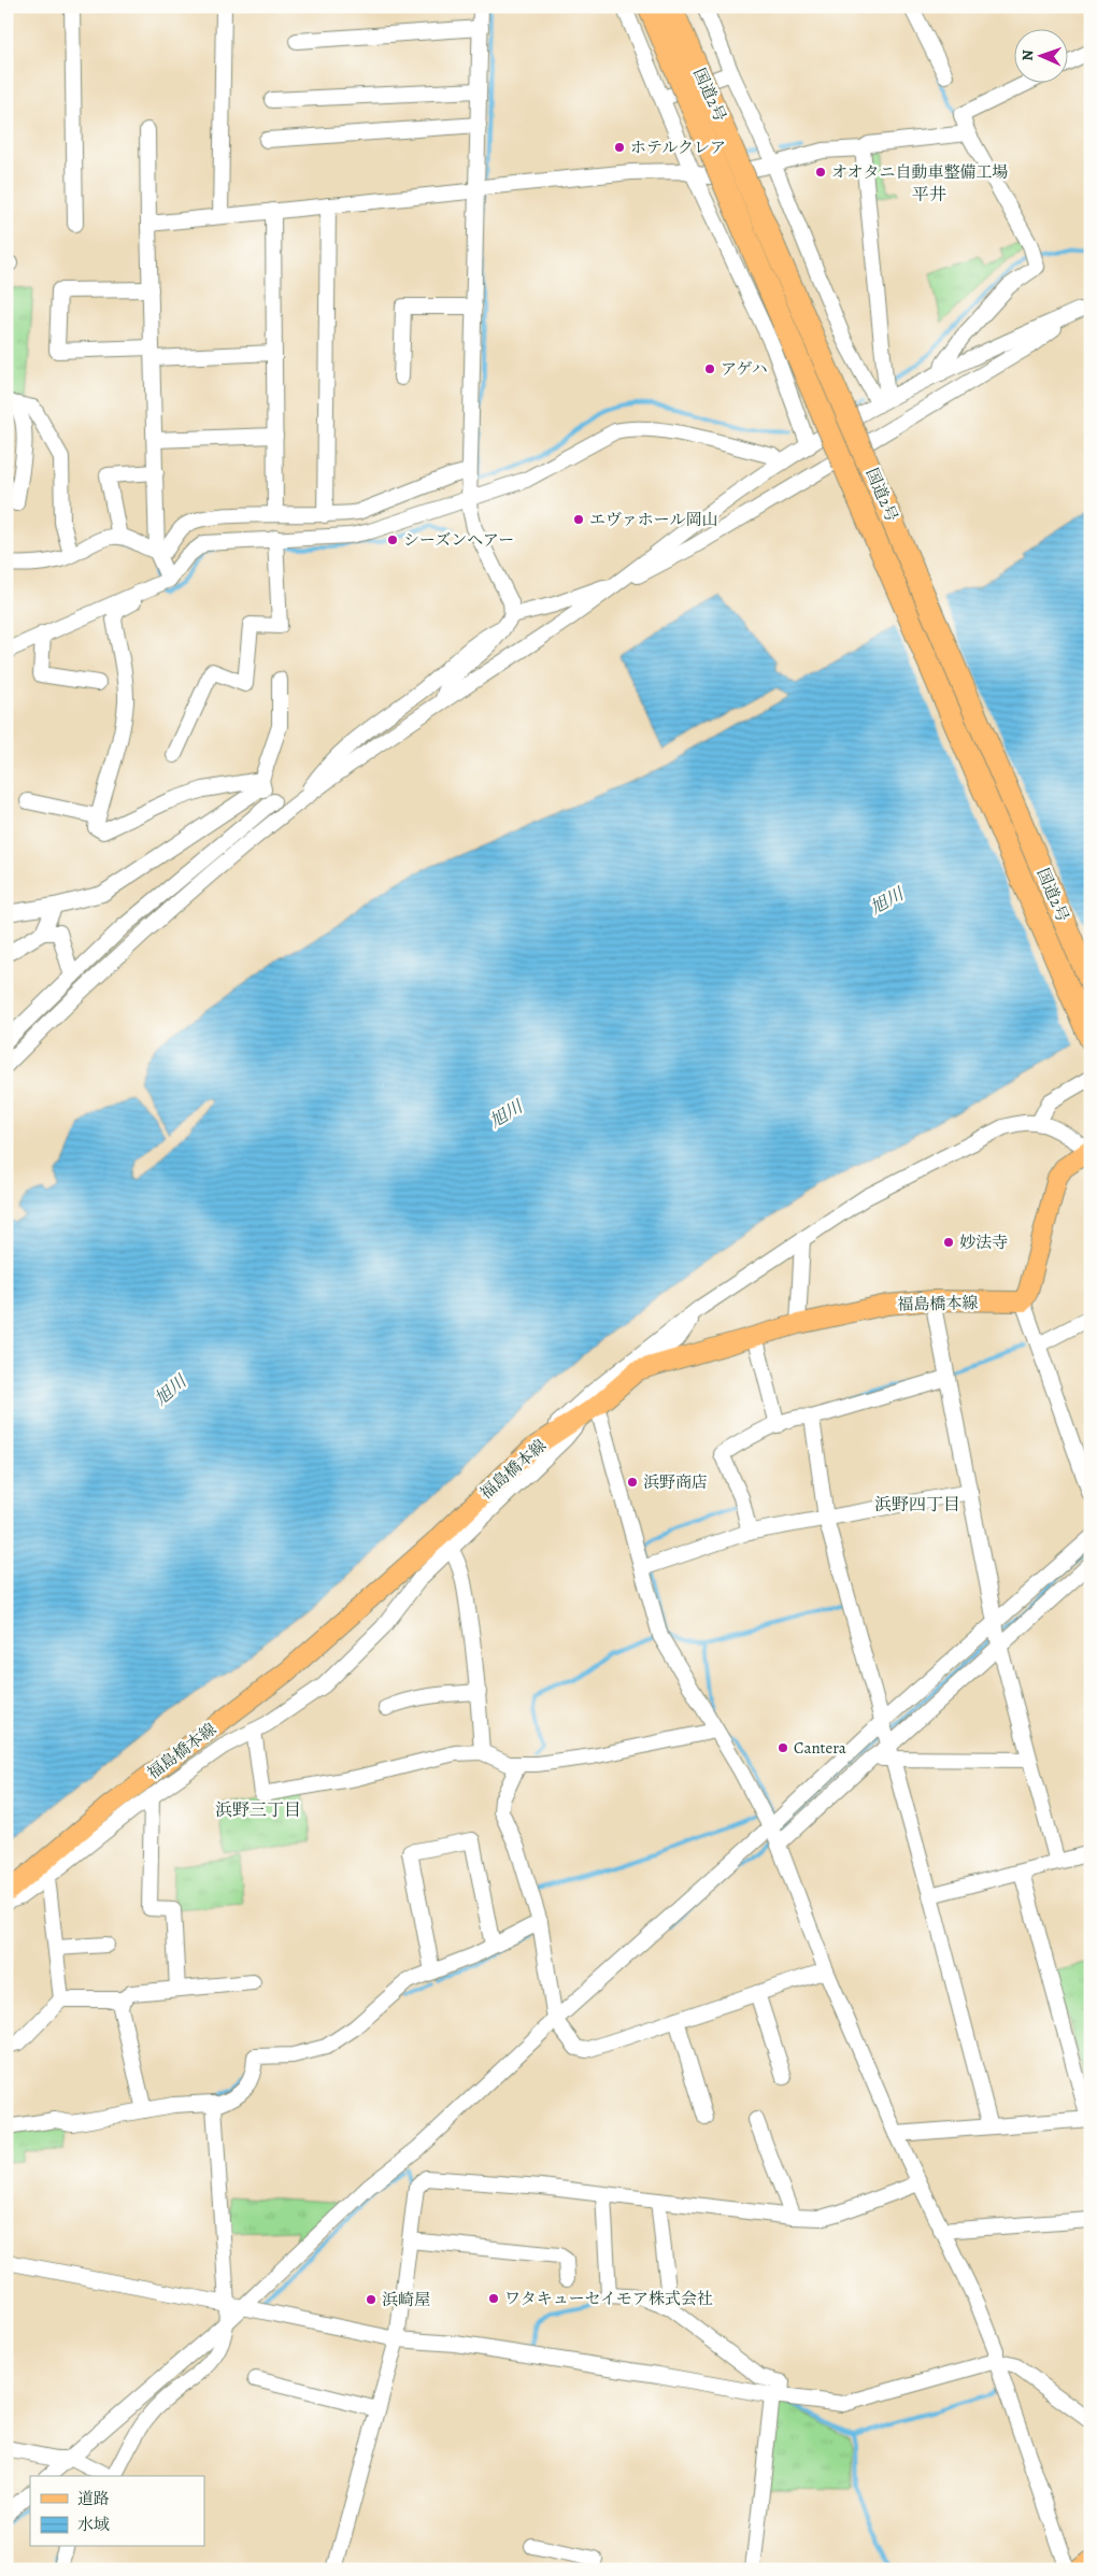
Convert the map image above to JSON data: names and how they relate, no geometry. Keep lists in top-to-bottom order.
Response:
{
  "streets": {
    "highway": ["国道2号"],
    "main road": ["福島橋本線"]
  },
  "districts": ["平井", "浜野四丁目", "浜野三丁目"],
  "water": ["旭川"],
  "places": [
    "ホテルクレア",
    "オオタニ自動車整備工場",
    "アゲハ",
    "エヴァホール岡山",
    "シーズンヘアー",
    "妙法寺",
    "浜野商店",
    "Cantera",
    "ワタキューセイモア株式会社",
    "浜崎屋"
  ],
  "legend": ["道路", "水域"],
  "north": "left"
}
